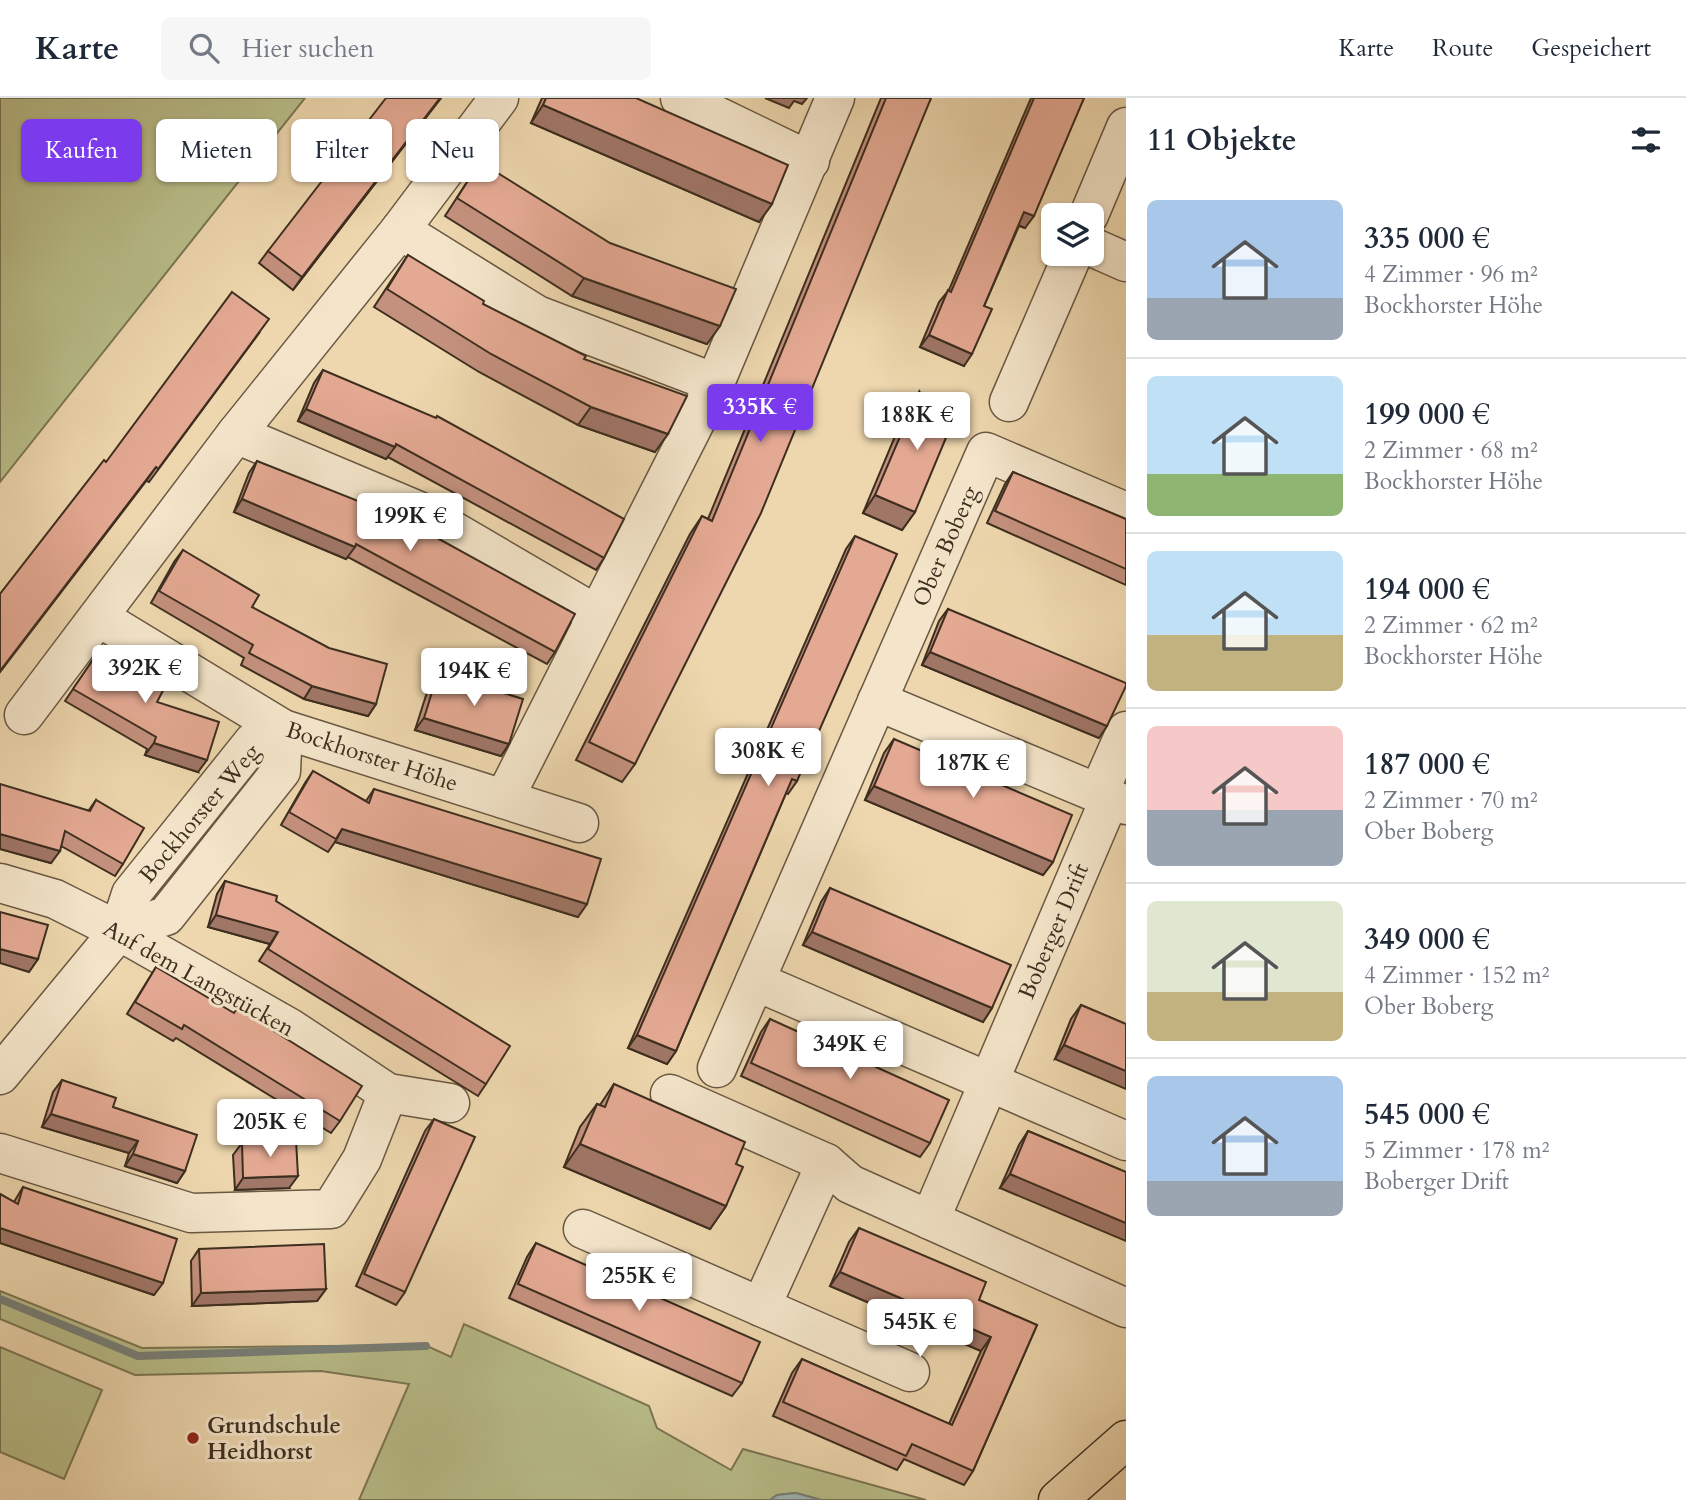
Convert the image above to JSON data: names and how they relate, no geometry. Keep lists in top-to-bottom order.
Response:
{
  "streets": {
    "street": [
      "Ober Boberg",
      "Bockhorster Höhe",
      "Bockhorster Weg",
      "Boberger Drift",
      "Auf dem Langstücken"
    ]
  },
  "crossings": [
    ["Bockhorster Höhe", "Bockhorster Weg"],
    ["Bockhorster Weg", "Auf dem Langstücken"]
  ],
  "places": ["Grundschule Heidhorst"],
  "page": {
    "header": "Karte",
    "search": "Hier suchen",
    "nav": ["Karte", "Route", "Gespeichert"],
    "heading": "11 Objekte",
    "chip": [
      "Kaufen",
      "Mieten",
      "Filter",
      "Neu"
    ],
    "list": [
      {
        "name": "335 000 €",
        "note": "4 Zimmer · 96 m² · Bockhorster Höhe"
      },
      {
        "name": "199 000 €",
        "note": "2 Zimmer · 68 m² · Bockhorster Höhe"
      },
      {
        "name": "194 000 €",
        "note": "2 Zimmer · 62 m² · Bockhorster Höhe"
      },
      {
        "name": "187 000 €",
        "note": "2 Zimmer · 70 m² · Ober Boberg"
      },
      {
        "name": "349 000 €",
        "note": "4 Zimmer · 152 m² · Ober Boberg"
      },
      {
        "name": "545 000 €",
        "note": "5 Zimmer · 178 m² · Boberger Drift"
      }
    ],
    "price": [
      "335K €",
      "188K €",
      "199K €",
      "392K €",
      "194K €",
      "308K €",
      "187K €",
      "349K €",
      "205K €",
      "255K €",
      "545K €"
    ]
  }
}
